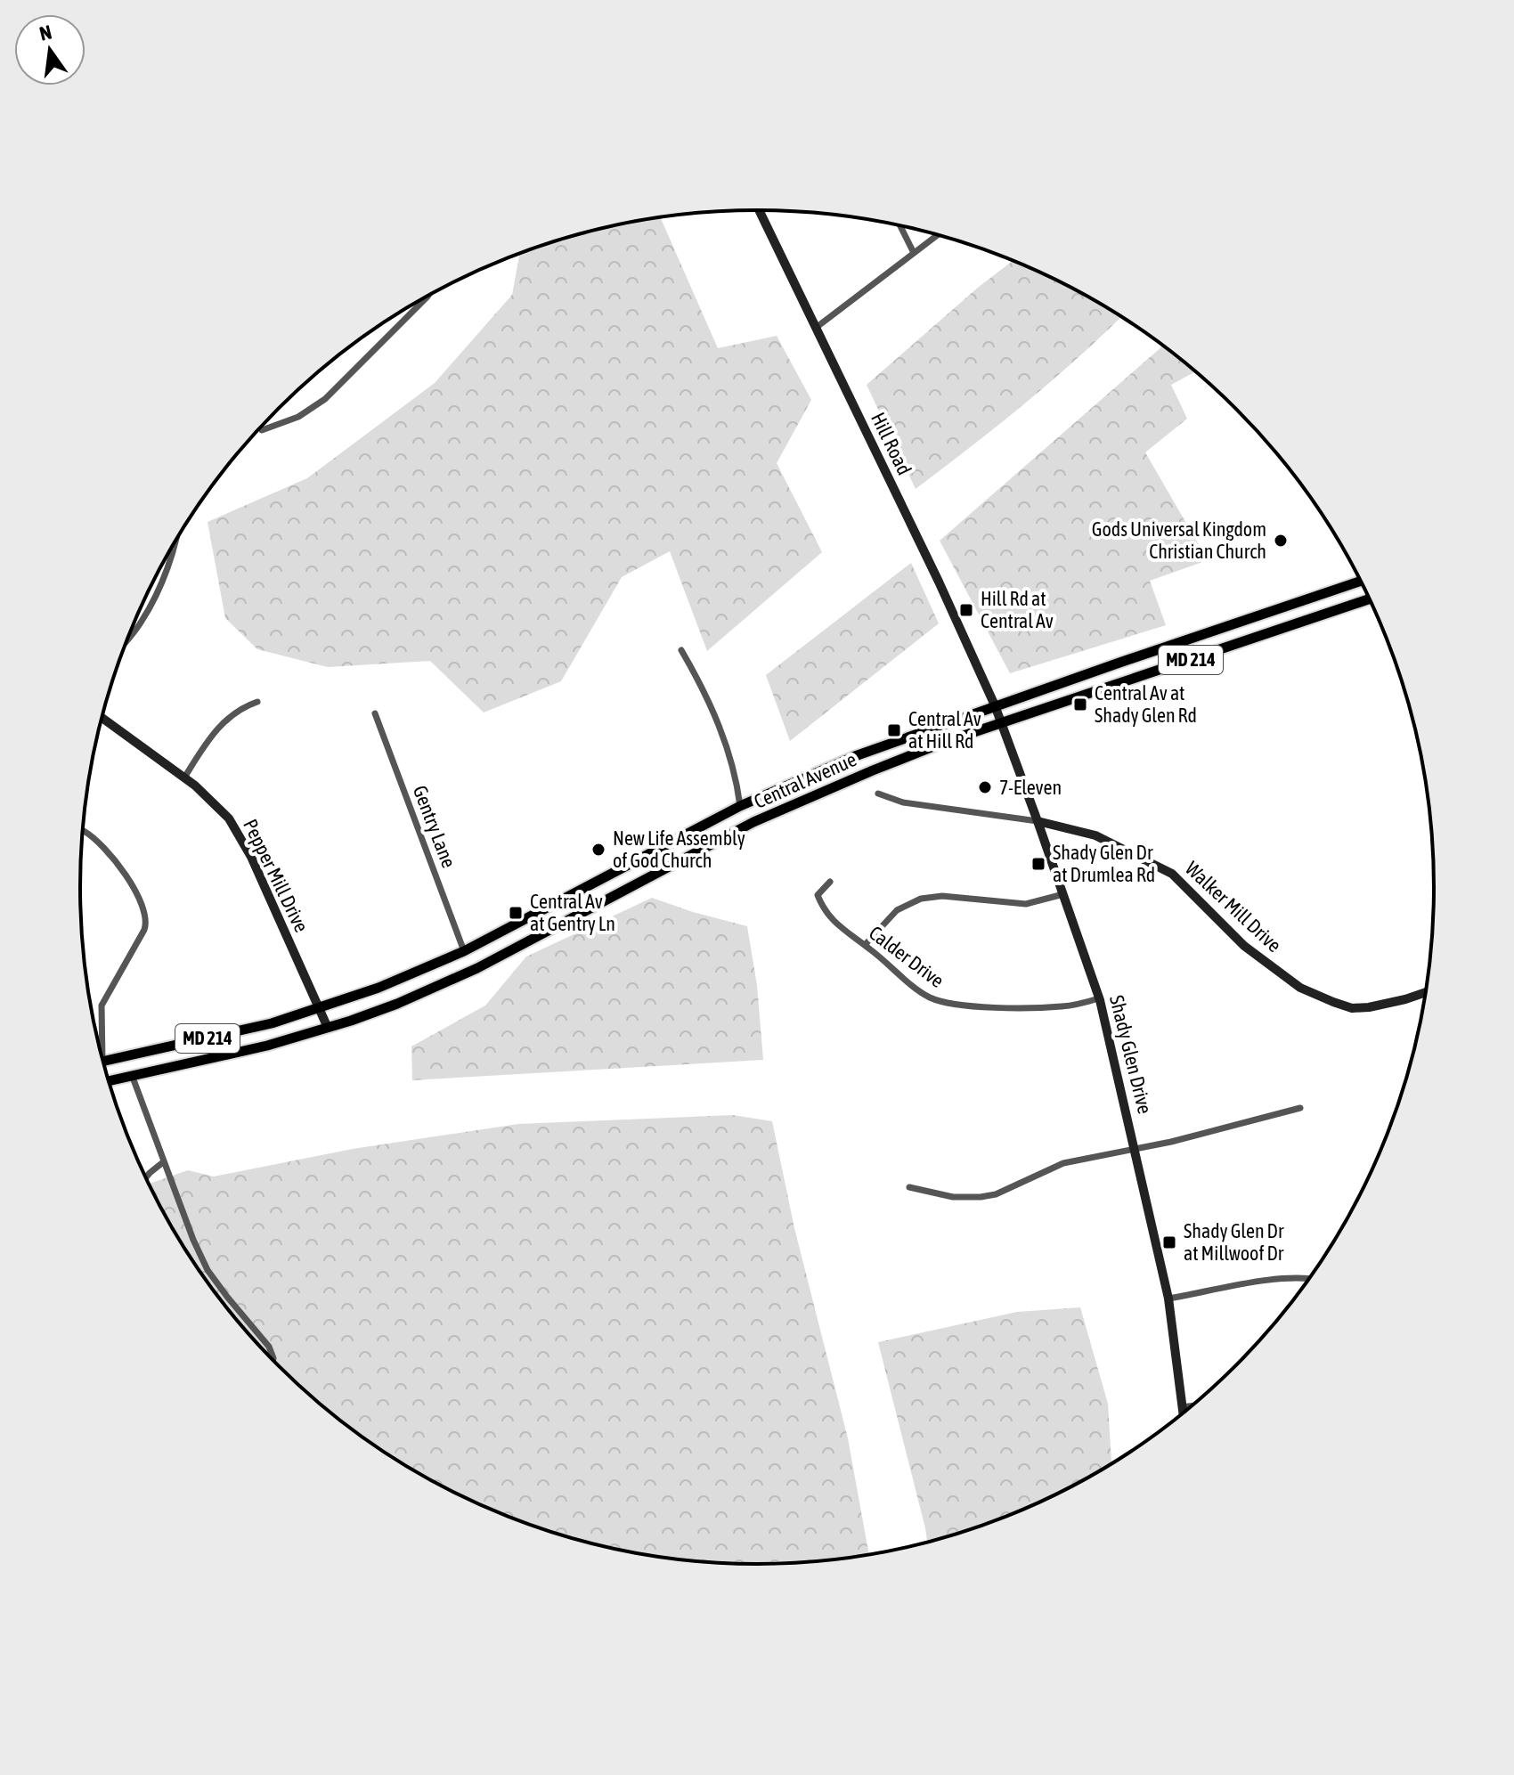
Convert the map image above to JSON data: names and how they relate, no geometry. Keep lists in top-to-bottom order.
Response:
{
  "streets": {
    "main road": ["MD 214", "Central Avenue"],
    "street": [
      "Hill Road",
      "Gentry Lane",
      "Pepper Mill Drive",
      "Walker Mill Drive",
      "Calder Drive",
      "Shady Glen Drive"
    ]
  },
  "crossings": [
    ["Hill Road", "Central Avenue"],
    ["Hill Road", "Shady Glen Drive"],
    ["Central Avenue", "Gentry Lane"],
    ["Central Avenue", "Pepper Mill Drive"],
    ["Central Avenue", "Shady Glen Drive"],
    ["Walker Mill Drive", "Shady Glen Drive"],
    ["Calder Drive", "Shady Glen Drive"]
  ],
  "places": {
    "other": ["Gods Universal Kingdom Christian Church", "7-Eleven", "New Life Assembly of God Church"],
    "transit": [
      "Hill Rd at Central Av",
      "Central Av at Shady Glen Rd",
      "Central Av at Hill Rd",
      "Shady Glen Dr at Drumlea Rd",
      "Central Av at Gentry Ln",
      "Shady Glen Dr at Millwoof Dr"
    ]
  },
  "north": "top"
}
